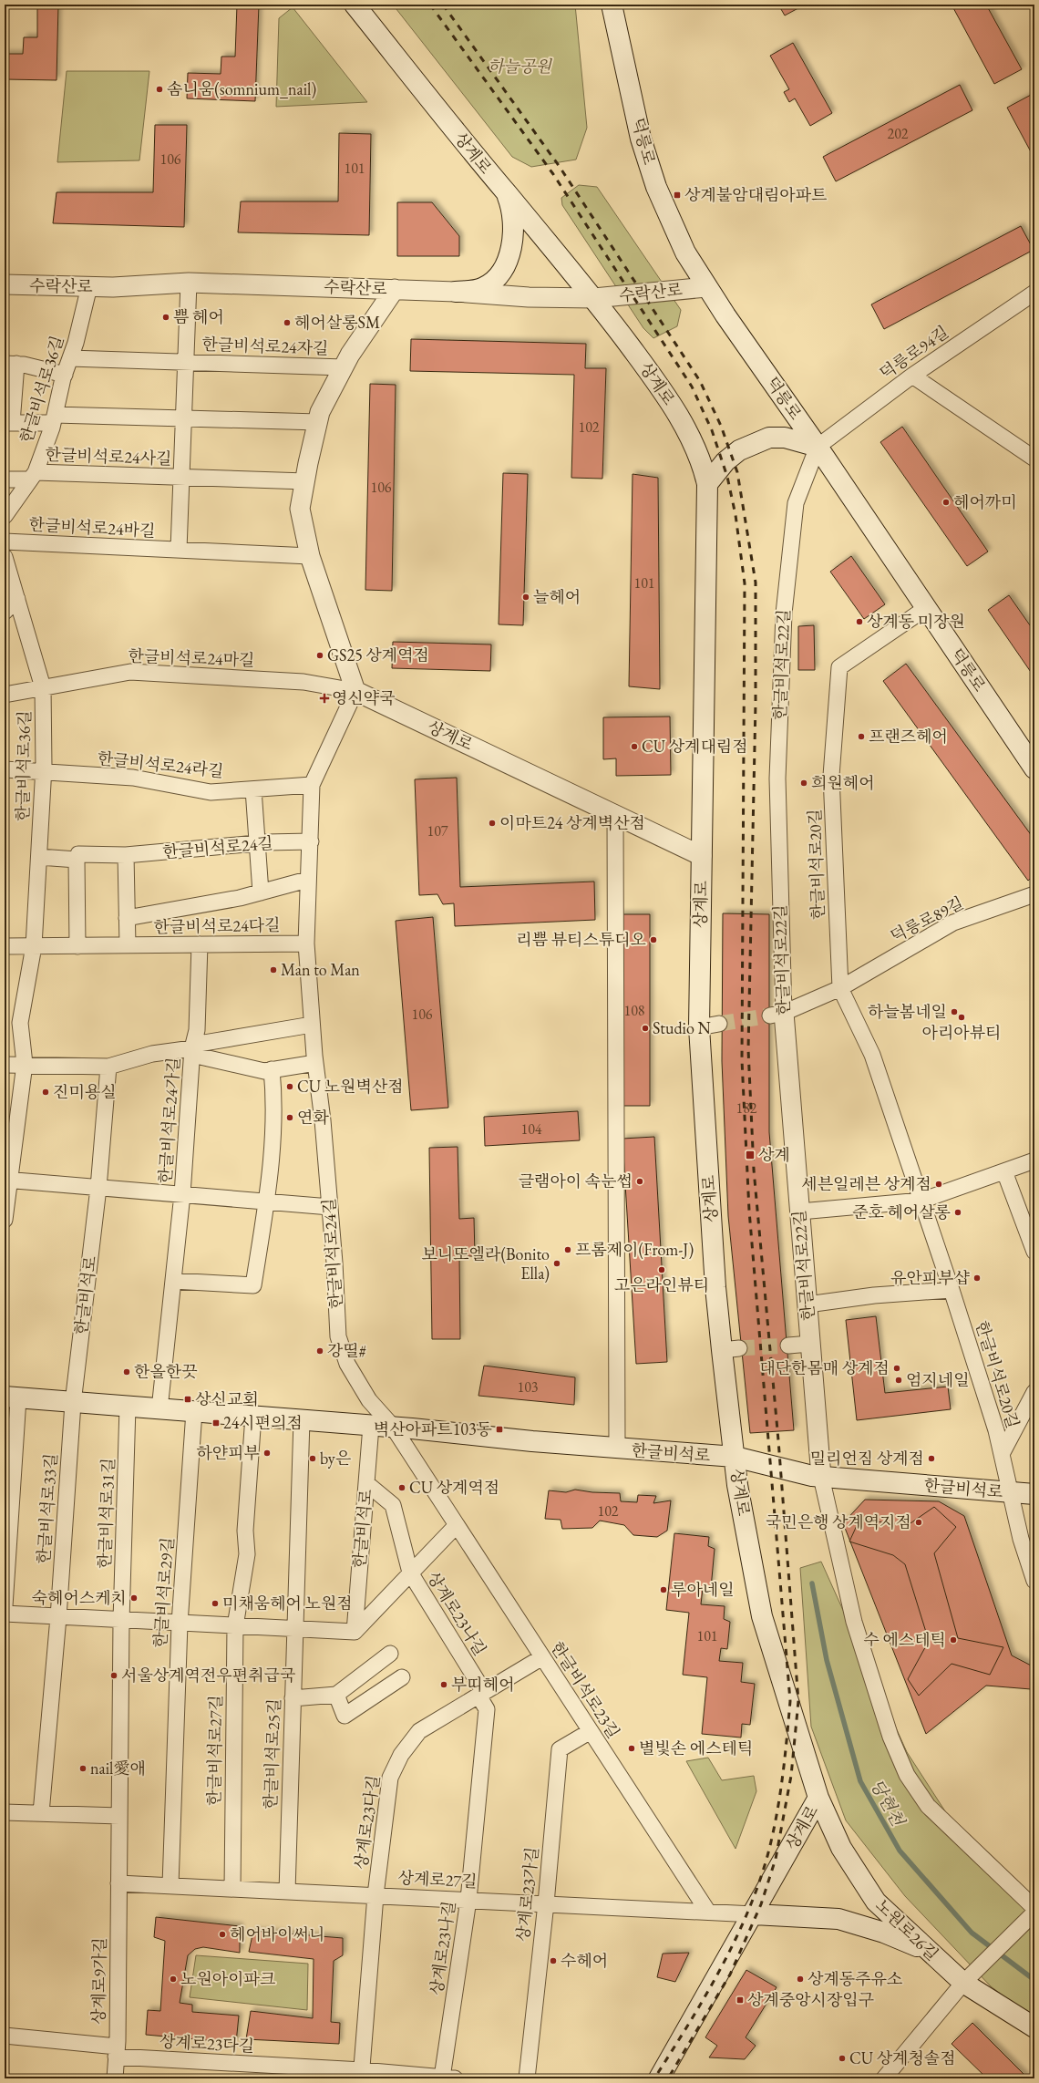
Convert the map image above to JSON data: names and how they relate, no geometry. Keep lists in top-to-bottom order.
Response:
{
  "streets": {
    "main road": [
      "덕릉로",
      "상계로",
      "한글비석로",
      "노원로26길"
    ],
    "street": [
      "수락산로",
      "한글비석로24자길",
      "덕릉로94길",
      "한글비석로36길",
      "한글비석로24사길",
      "한글비석로24바길",
      "한글비석로24마길",
      "한글비석로22길",
      "한글비석로24라길",
      "한글비석로24길",
      "한글비석로20길",
      "덕릉로89길",
      "한글비석로24다길",
      "한글비석로24가길",
      "한글비석로33길",
      "한글비석로31길",
      "한글비석로29길",
      "상계로23나길",
      "한글비석로23길",
      "한글비석로27길",
      "한글비석로25길",
      "상계로23다길",
      "상계로27길",
      "상계로23가길",
      "상계로9가길"
    ]
  },
  "crossings": [
    ["덕릉로", "수락산로"],
    ["덕릉로", "덕릉로94길"],
    ["덕릉로", "한글비석로22길"],
    ["덕릉로", "한글비석로20길"],
    ["상계로", "수락산로"],
    ["상계로", "한글비석로24마길"],
    ["상계로", "한글비석로24길"],
    ["상계로", "한글비석로"],
    ["상계로", "상계로27길"],
    ["상계로", "노원로26길"],
    ["수락산로", "한글비석로24자길"],
    ["수락산로", "한글비석로36길"],
    ["한글비석로24자길", "한글비석로36길"],
    ["한글비석로24자길", "한글비석로24사길"],
    ["덕릉로94길", "한글비석로22길"],
    ["한글비석로36길", "한글비석로24사길"],
    ["한글비석로36길", "한글비석로24마길"],
    ["한글비석로36길", "한글비석로24라길"],
    ["한글비석로36길", "한글비석로24다길"],
    ["한글비석로36길", "한글비석로24가길"],
    ["한글비석로24사길", "한글비석로24바길"],
    ["한글비석로24마길", "한글비석로24길"],
    ["한글비석로22길", "한글비석로"],
    ["한글비석로24라길", "한글비석로24길"],
    ["한글비석로24길", "한글비석로24다길"],
    ["한글비석로24길", "한글비석로24가길"],
    ["한글비석로24길", "한글비석로"],
    ["한글비석로24길", "한글비석로23길"],
    ["한글비석로20길", "덕릉로89길"],
    ["한글비석로20길", "한글비석로"],
    ["한글비석로24다길", "한글비석로24가길"],
    ["한글비석로24가길", "한글비석로"],
    ["한글비석로", "한글비석로33길"],
    ["한글비석로", "한글비석로31길"],
    ["한글비석로", "한글비석로29길"],
    ["한글비석로", "상계로23나길"],
    ["한글비석로", "한글비석로23길"],
    ["한글비석로", "한글비석로27길"],
    ["한글비석로", "한글비석로25길"],
    ["한글비석로31길", "상계로27길"],
    ["한글비석로31길", "상계로9가길"],
    ["한글비석로29길", "상계로27길"],
    ["상계로23나길", "상계로23다길"],
    ["상계로23나길", "상계로27길"],
    ["한글비석로23길", "상계로23다길"],
    ["한글비석로23길", "상계로27길"],
    ["한글비석로23길", "상계로23가길"],
    ["한글비석로27길", "상계로27길"],
    ["한글비석로25길", "상계로27길"],
    ["상계로23다길", "상계로27길"],
    ["상계로23다길", "상계로9가길"],
    ["상계로27길", "상계로23가길"],
    ["상계로27길", "상계로9가길"]
  ],
  "water": ["당현천"],
  "parks": ["하늘공원"],
  "places": {
    "other": [
      "솜니움(somnium_nail)",
      "쁨 헤어",
      "헤어살롱SM",
      "헤어까미",
      "늘헤어",
      "상계동 미장원",
      "GS25 상계역점",
      "프랜즈헤어",
      "CU 상계대림점",
      "희원헤어",
      "이마트24 상계벽산점",
      "리쁨 뷰티스튜디오",
      "Man to Man",
      "하늘봄네일",
      "아리아뷰티",
      "Studio N",
      "CU 노원벽산점",
      "진미용실",
      "연화",
      "글램아이 속눈썹",
      "세븐일레븐 상계점",
      "준호 헤어살롱",
      "프롬제이(From-J)",
      "보니또엘라(Bonito Ella)",
      "고은라인뷰티",
      "유안피부샵",
      "강띨#",
      "대단한몸매 상계점",
      "한올한끗",
      "엄지네일",
      "하얀피부",
      "by은",
      "밀리언짐 상계점",
      "CU 상계역점",
      "국민은행 상계역지점",
      "루아네일",
      "숙헤어스케치",
      "미채움헤어 노원점",
      "수 에스테틱",
      "서울상계역전우편취급국",
      "부띠헤어",
      "별빛손 에스테틱",
      "nail愛애",
      "헤어바이써니",
      "수헤어",
      "노원아이파크",
      "상계동주유소",
      "CU 상계청솔점"
    ],
    "transit": [
      "상계불암대림아파트",
      "상계",
      "상신교회",
      "24시편의점",
      "벽산아파트103동",
      "상계중앙시장입구"
    ],
    "health": ["영신약국"]
  },
  "house_numbers": [
    "202",
    "106",
    "101",
    "102",
    "106",
    "101",
    "107",
    "108",
    "106",
    "182",
    "104",
    "103",
    "102",
    "101"
  ]
}
